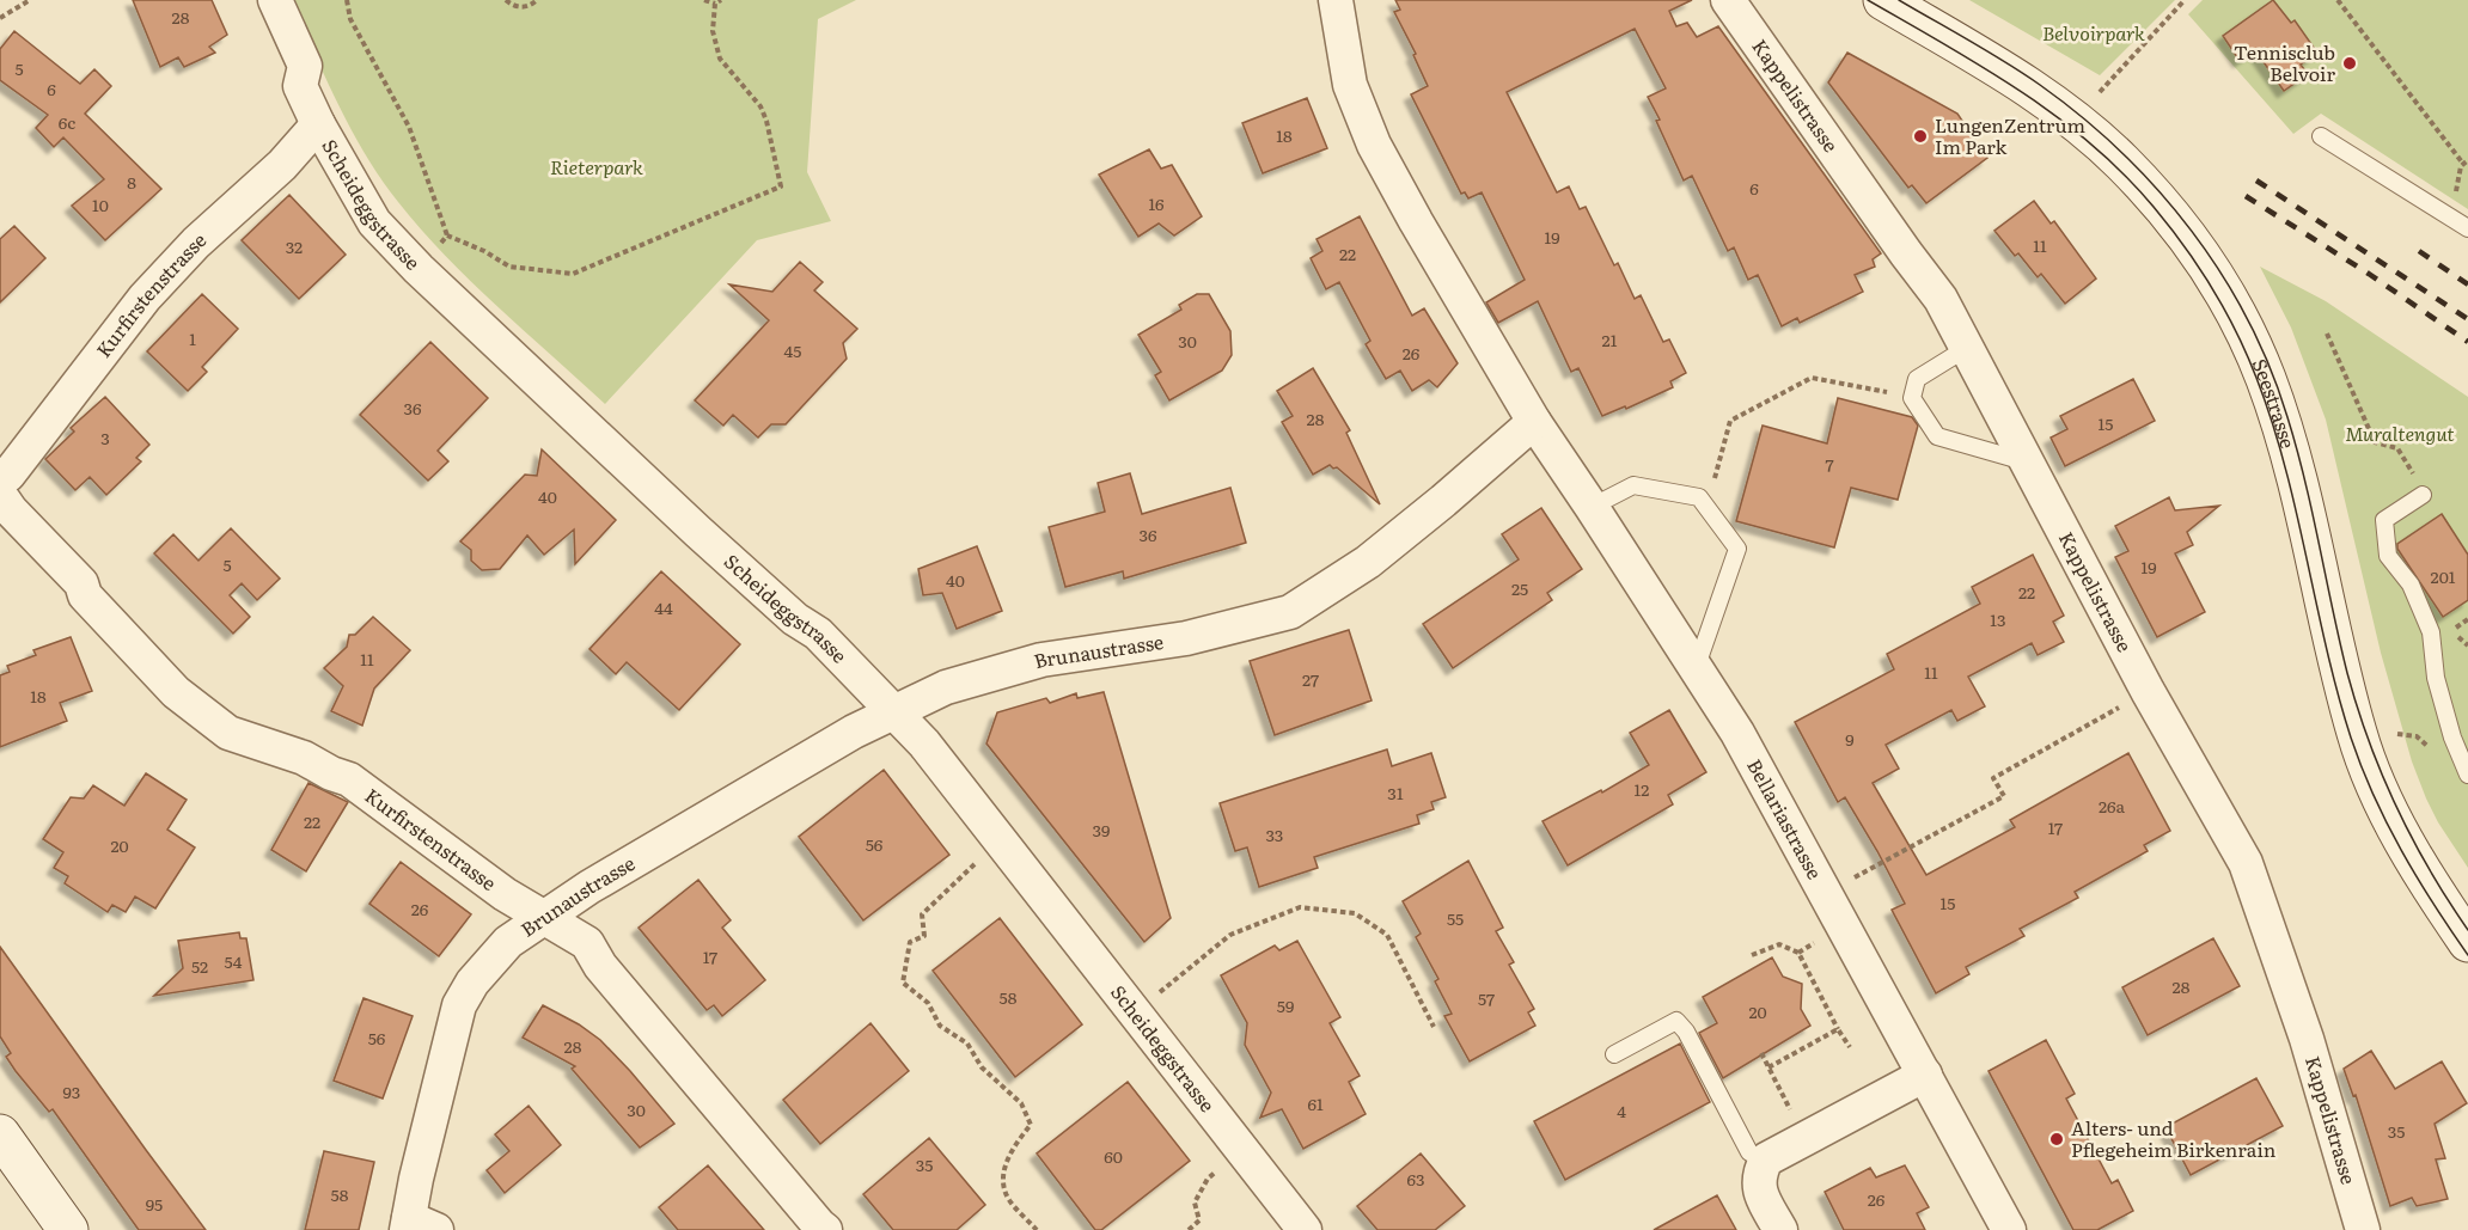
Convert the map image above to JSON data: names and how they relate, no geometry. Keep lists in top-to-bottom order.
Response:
{
  "streets": {
    "street": [
      "Kappelistrasse",
      "Scheideggstrasse",
      "Kurfirstenstrasse",
      "Seestrasse",
      "Brunaustrasse",
      "Bellariastrasse"
    ]
  },
  "crossings": [
    ["Scheideggstrasse", "Kurfirstenstrasse"],
    ["Scheideggstrasse", "Brunaustrasse"],
    ["Kurfirstenstrasse", "Brunaustrasse"],
    ["Brunaustrasse", "Bellariastrasse"]
  ],
  "parks": ["Belvoirpark", "Rieterpark", "Muraltengut"],
  "places": ["Tennisclub Belvoir", "LungenZentrum Im Park", "Alters- und Pflegeheim Birkenrain"],
  "house_numbers": [
    "28",
    "5",
    "6",
    "6c",
    "18",
    "8",
    "6",
    "16",
    "10",
    "19",
    "11",
    "32",
    "22",
    "1",
    "21",
    "30",
    "45",
    "26",
    "36",
    "28",
    "15",
    "3",
    "7",
    "40",
    "36",
    "5",
    "19",
    "201",
    "40",
    "25",
    "22",
    "44",
    "13",
    "11",
    "11",
    "27",
    "18",
    "9",
    "12",
    "31",
    "26a",
    "22",
    "17",
    "39",
    "33",
    "56",
    "20",
    "15",
    "26",
    "55",
    "17",
    "54",
    "52",
    "28",
    "58",
    "57",
    "59",
    "20",
    "56",
    "28",
    "93",
    "61",
    "30",
    "4",
    "35",
    "60",
    "35",
    "63",
    "58",
    "26",
    "95"
  ]
}
